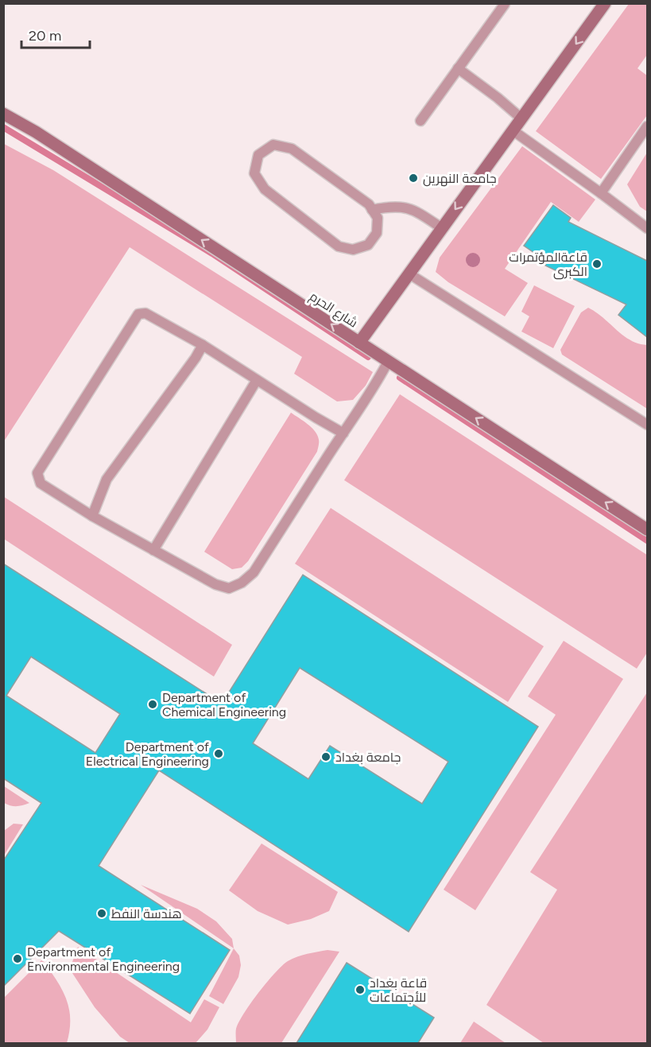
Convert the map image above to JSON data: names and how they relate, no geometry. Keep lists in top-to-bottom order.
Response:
{
  "streets": {
    "street": ["شارع الحرم"]
  },
  "one_way": ["شارع الحرم"],
  "places": [
    "جامعة النهرين",
    "قاعةالمؤتمرات الكبرى",
    "Department of Chemical Engineering",
    "Department of Electrical Engineering",
    "جامعة بغداد",
    "هندسة النفط",
    "Department of Environmental Engineering",
    "قاعة بغداد للأجتماعات"
  ],
  "scale_bar": "20 m"
}
